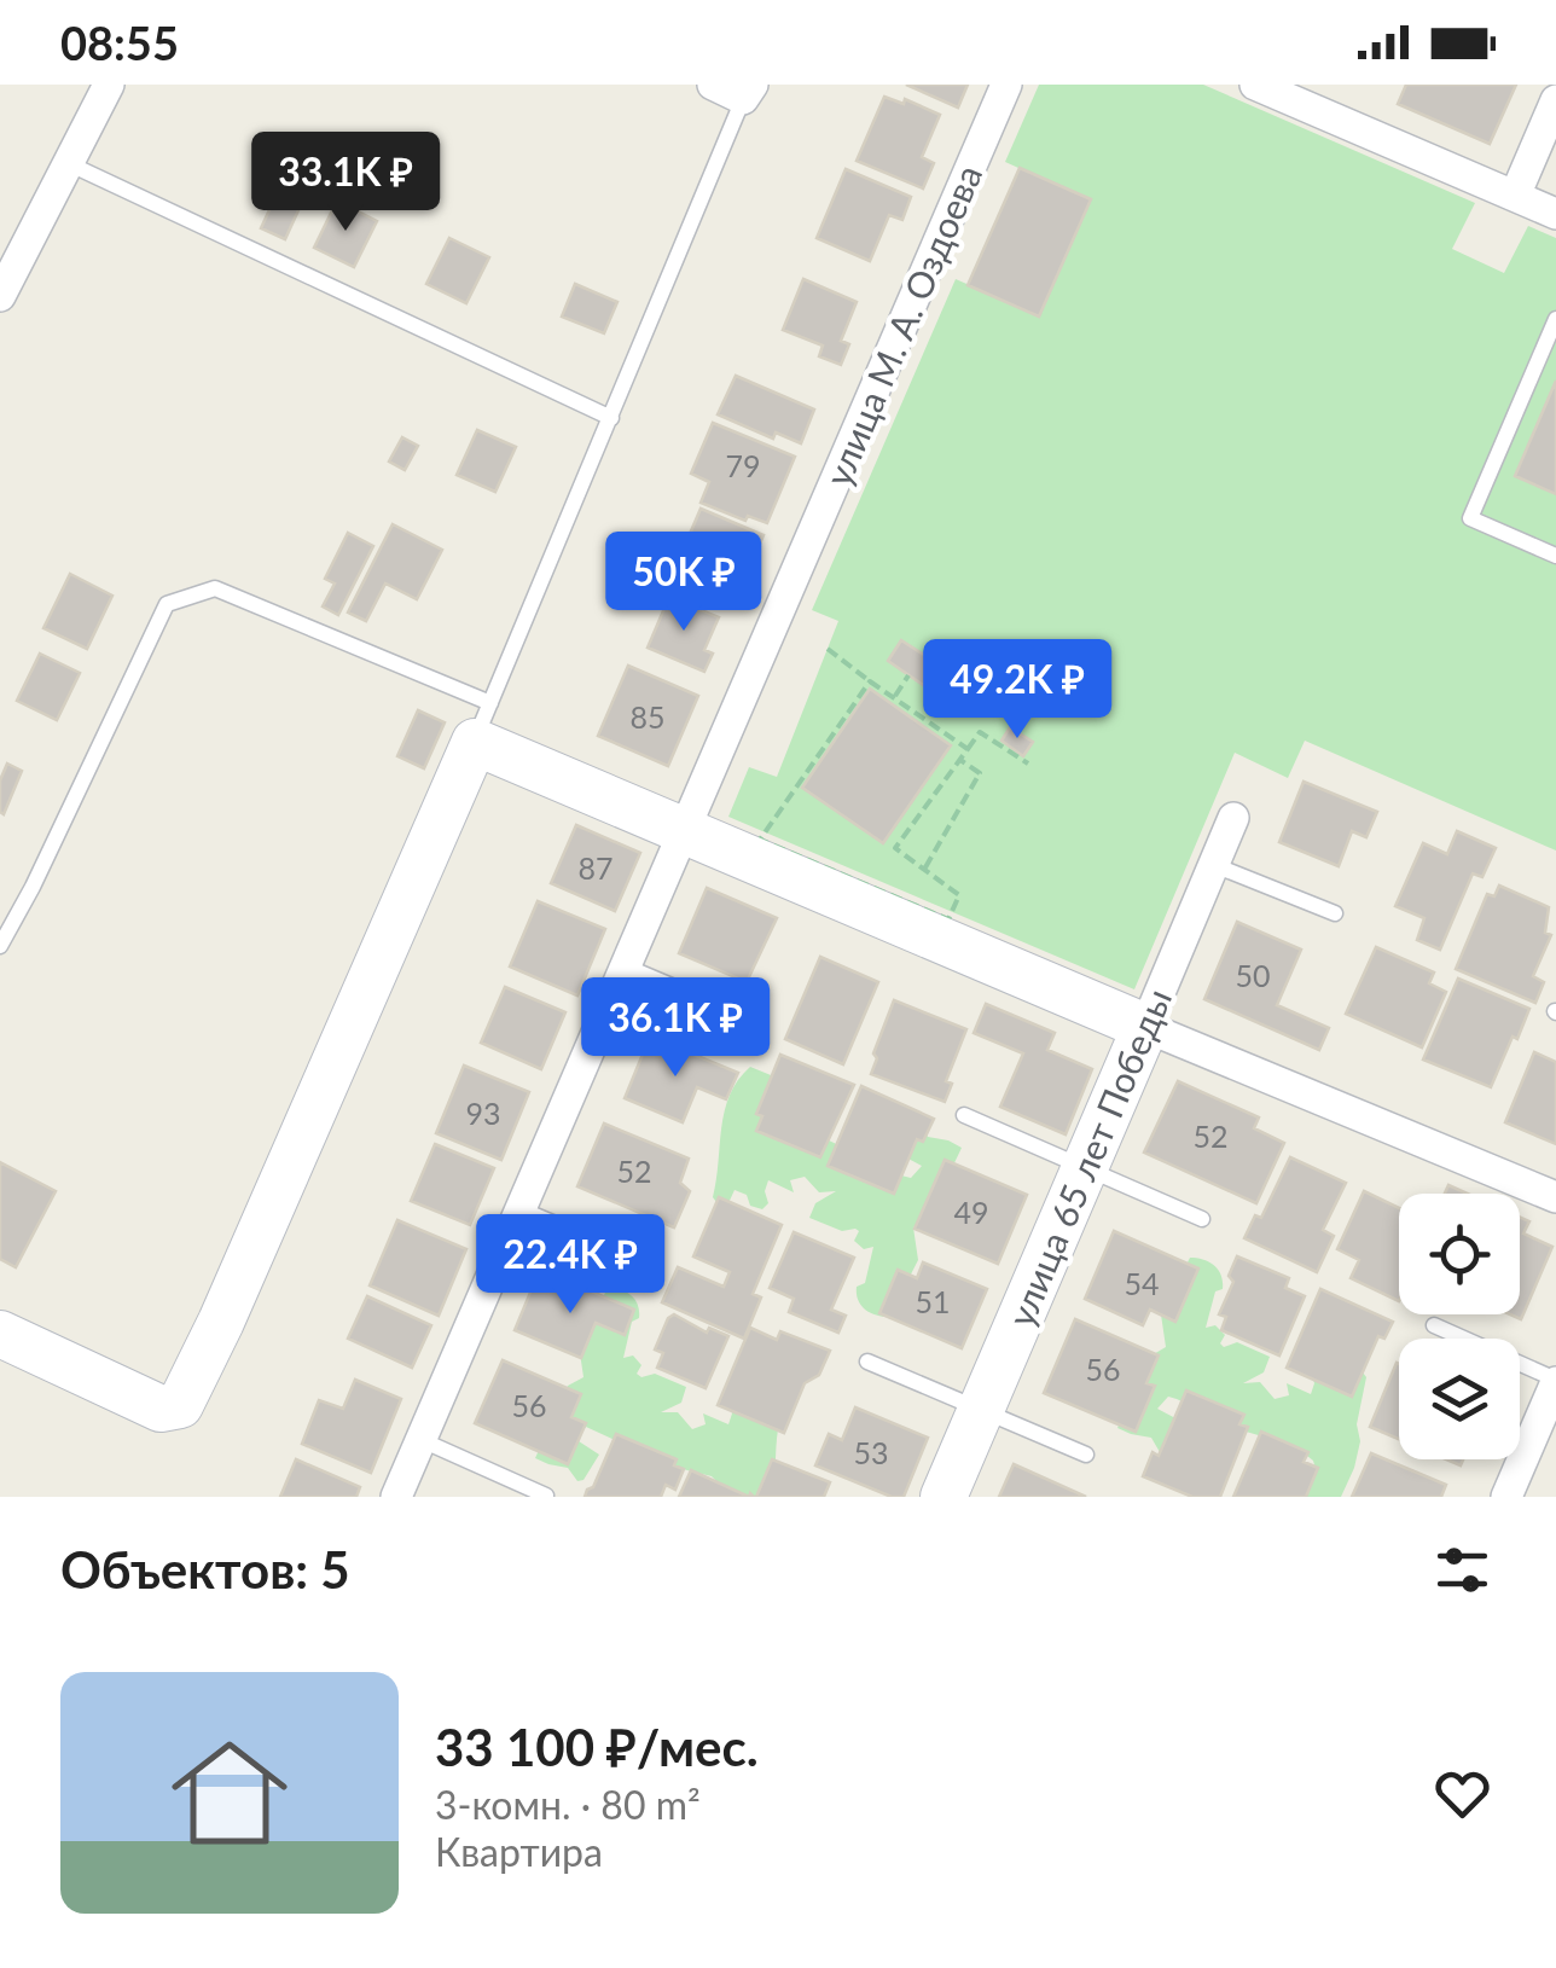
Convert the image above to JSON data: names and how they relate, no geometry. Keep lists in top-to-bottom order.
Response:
{
  "streets": {
    "street": ["улица М. А. Оздоева", "улица 65 лет Победы"]
  },
  "house_numbers": [
    "79",
    "85",
    "87",
    "50",
    "93",
    "52",
    "52",
    "49",
    "54",
    "51",
    "56",
    "56",
    "53"
  ],
  "page": {
    "status": "08:55",
    "price": [
      "33.1K ₽",
      "50K ₽",
      "49.2K ₽",
      "36.1K ₽",
      "22.4K ₽"
    ],
    "heading": "Объектов: 5",
    "list": [
      {
        "name": "33 100 ₽/мес.",
        "note": "3-комн. · 80 m² · Квартира"
      }
    ]
  }
}
